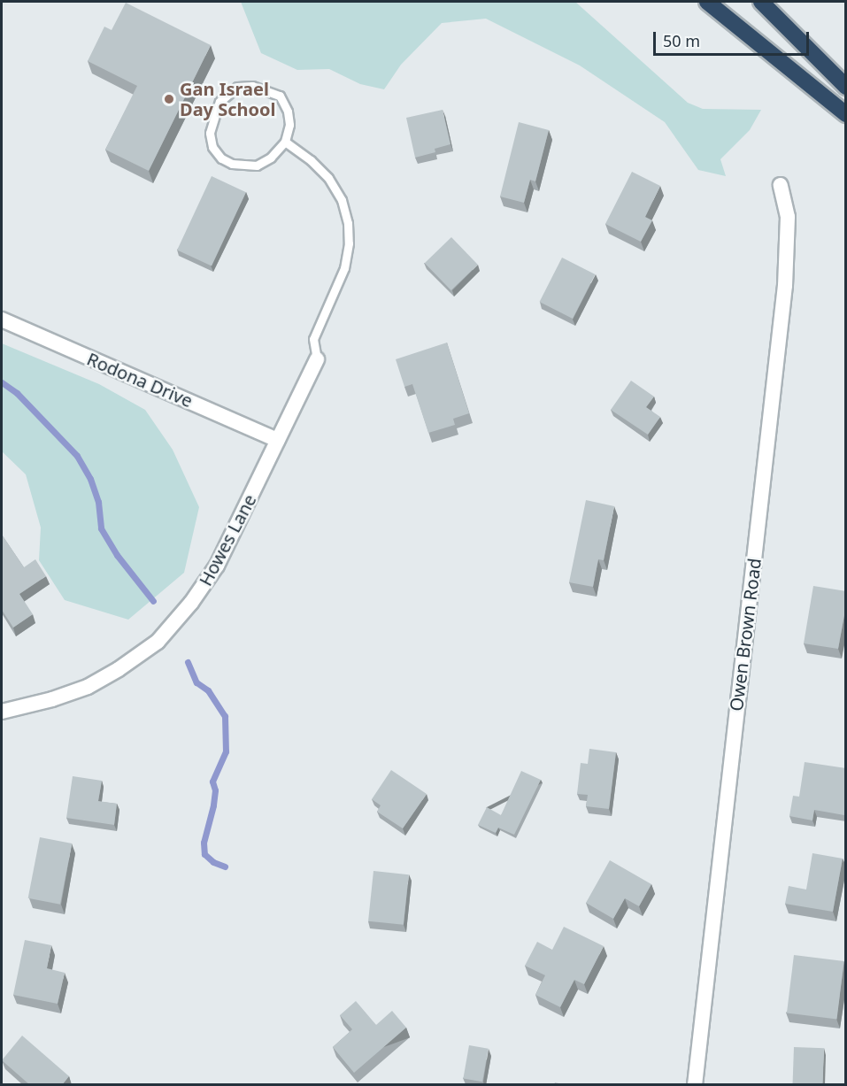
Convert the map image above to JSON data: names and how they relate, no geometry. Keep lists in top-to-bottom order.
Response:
{
  "streets": {
    "street": ["Rodona Drive", "Howes Lane", "Owen Brown Road"]
  },
  "crossings": [
    ["Rodona Drive", "Howes Lane"]
  ],
  "places": ["Gan Israel Day School"],
  "scale_bar": "50 m"
}
